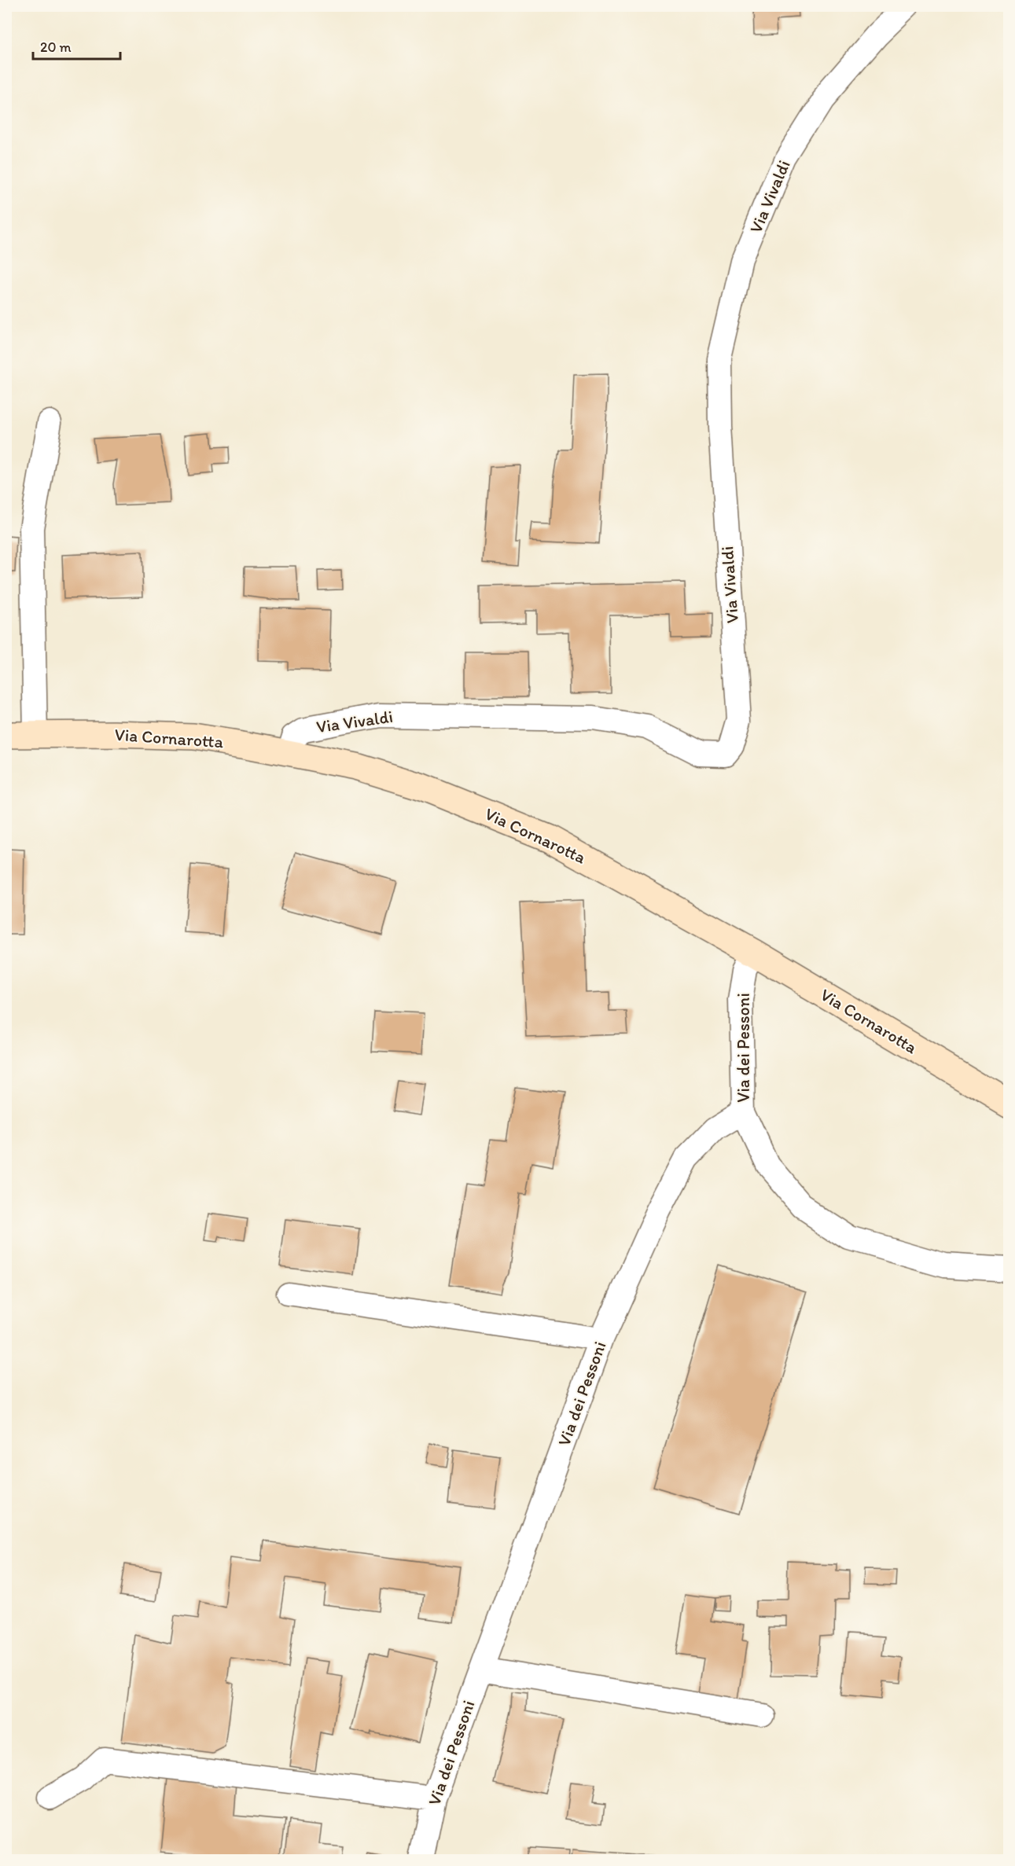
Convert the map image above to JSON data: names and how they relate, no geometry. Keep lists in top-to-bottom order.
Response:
{
  "streets": {
    "main road": ["Via Cornarotta"],
    "street": ["Via Vivaldi", "Via dei Pessoni"]
  },
  "crossings": [
    ["Via Vivaldi", "Via Cornarotta"],
    ["Via Cornarotta", "Via dei Pessoni"]
  ],
  "scale_bar": "20 m"
}
